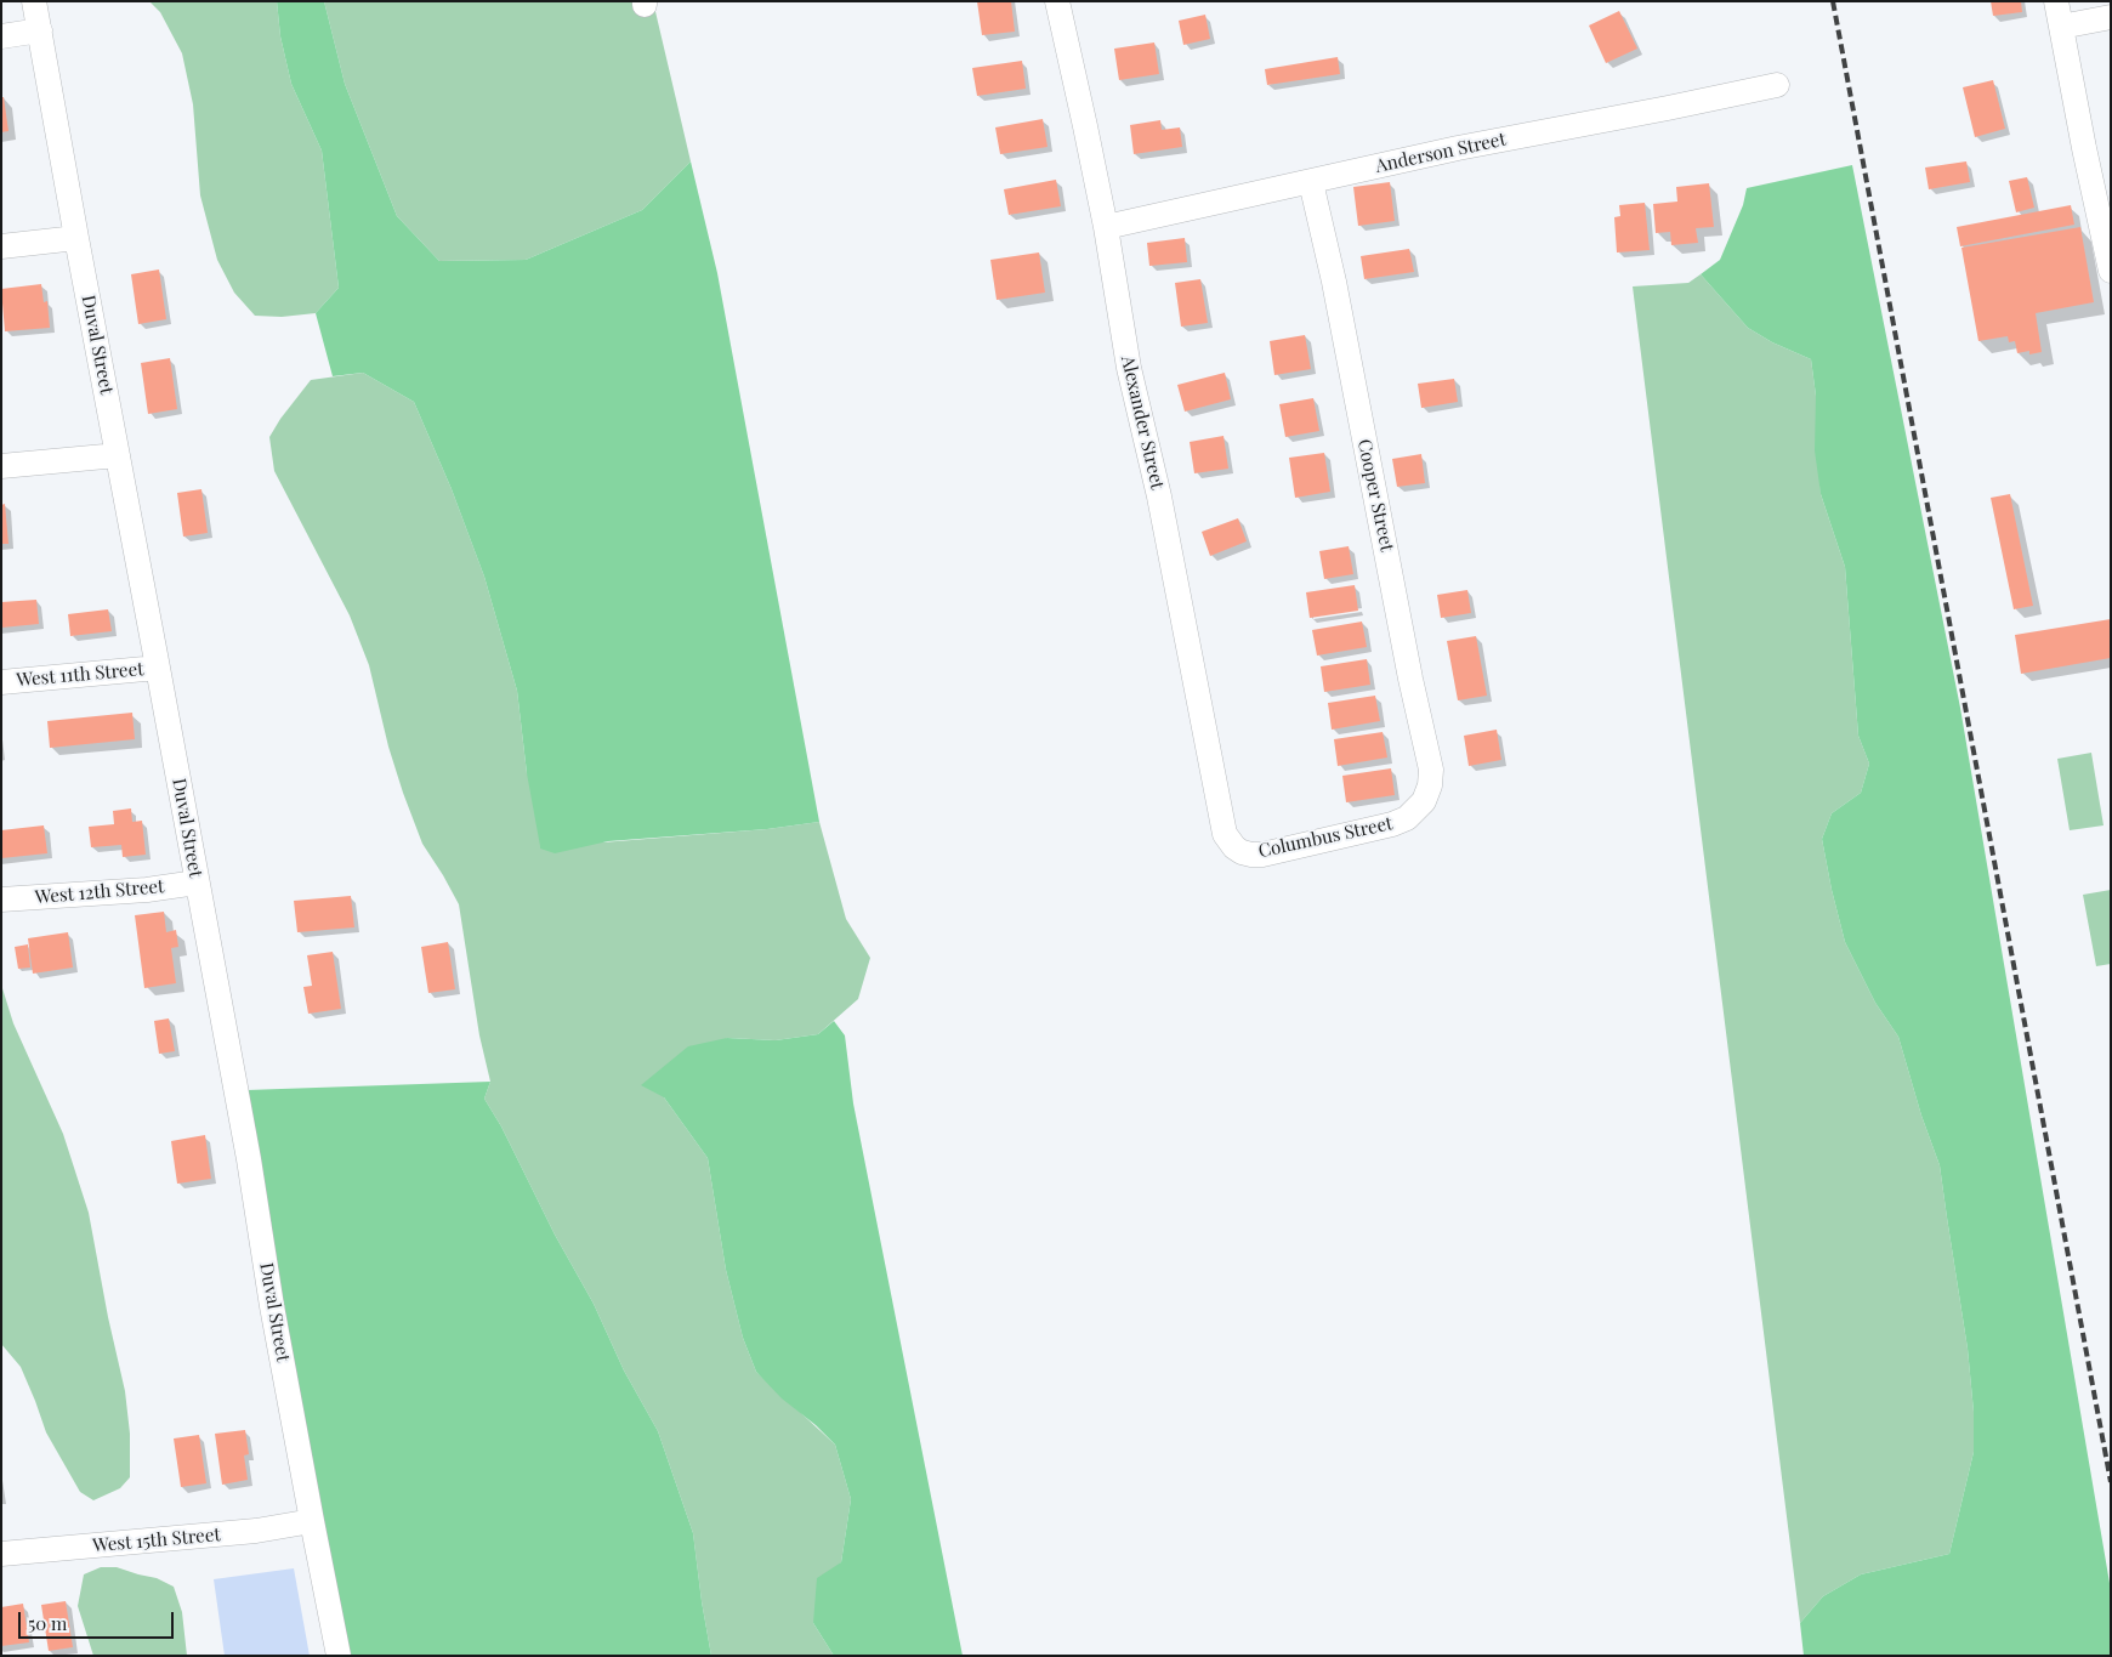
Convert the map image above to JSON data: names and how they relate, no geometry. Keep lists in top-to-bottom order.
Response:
{
  "streets": {
    "street": [
      "Anderson Street",
      "Duval Street",
      "Alexander Street",
      "Cooper Street",
      "West 11th Street",
      "Columbus Street",
      "West 12th Street",
      "West 15th Street"
    ]
  },
  "crossings": [
    ["Anderson Street", "Alexander Street"],
    ["Anderson Street", "Cooper Street"],
    ["Duval Street", "West 11th Street"],
    ["Duval Street", "West 12th Street"],
    ["Duval Street", "West 15th Street"],
    ["Alexander Street", "Columbus Street"],
    ["Cooper Street", "Columbus Street"]
  ],
  "scale_bar": "50 m"
}
